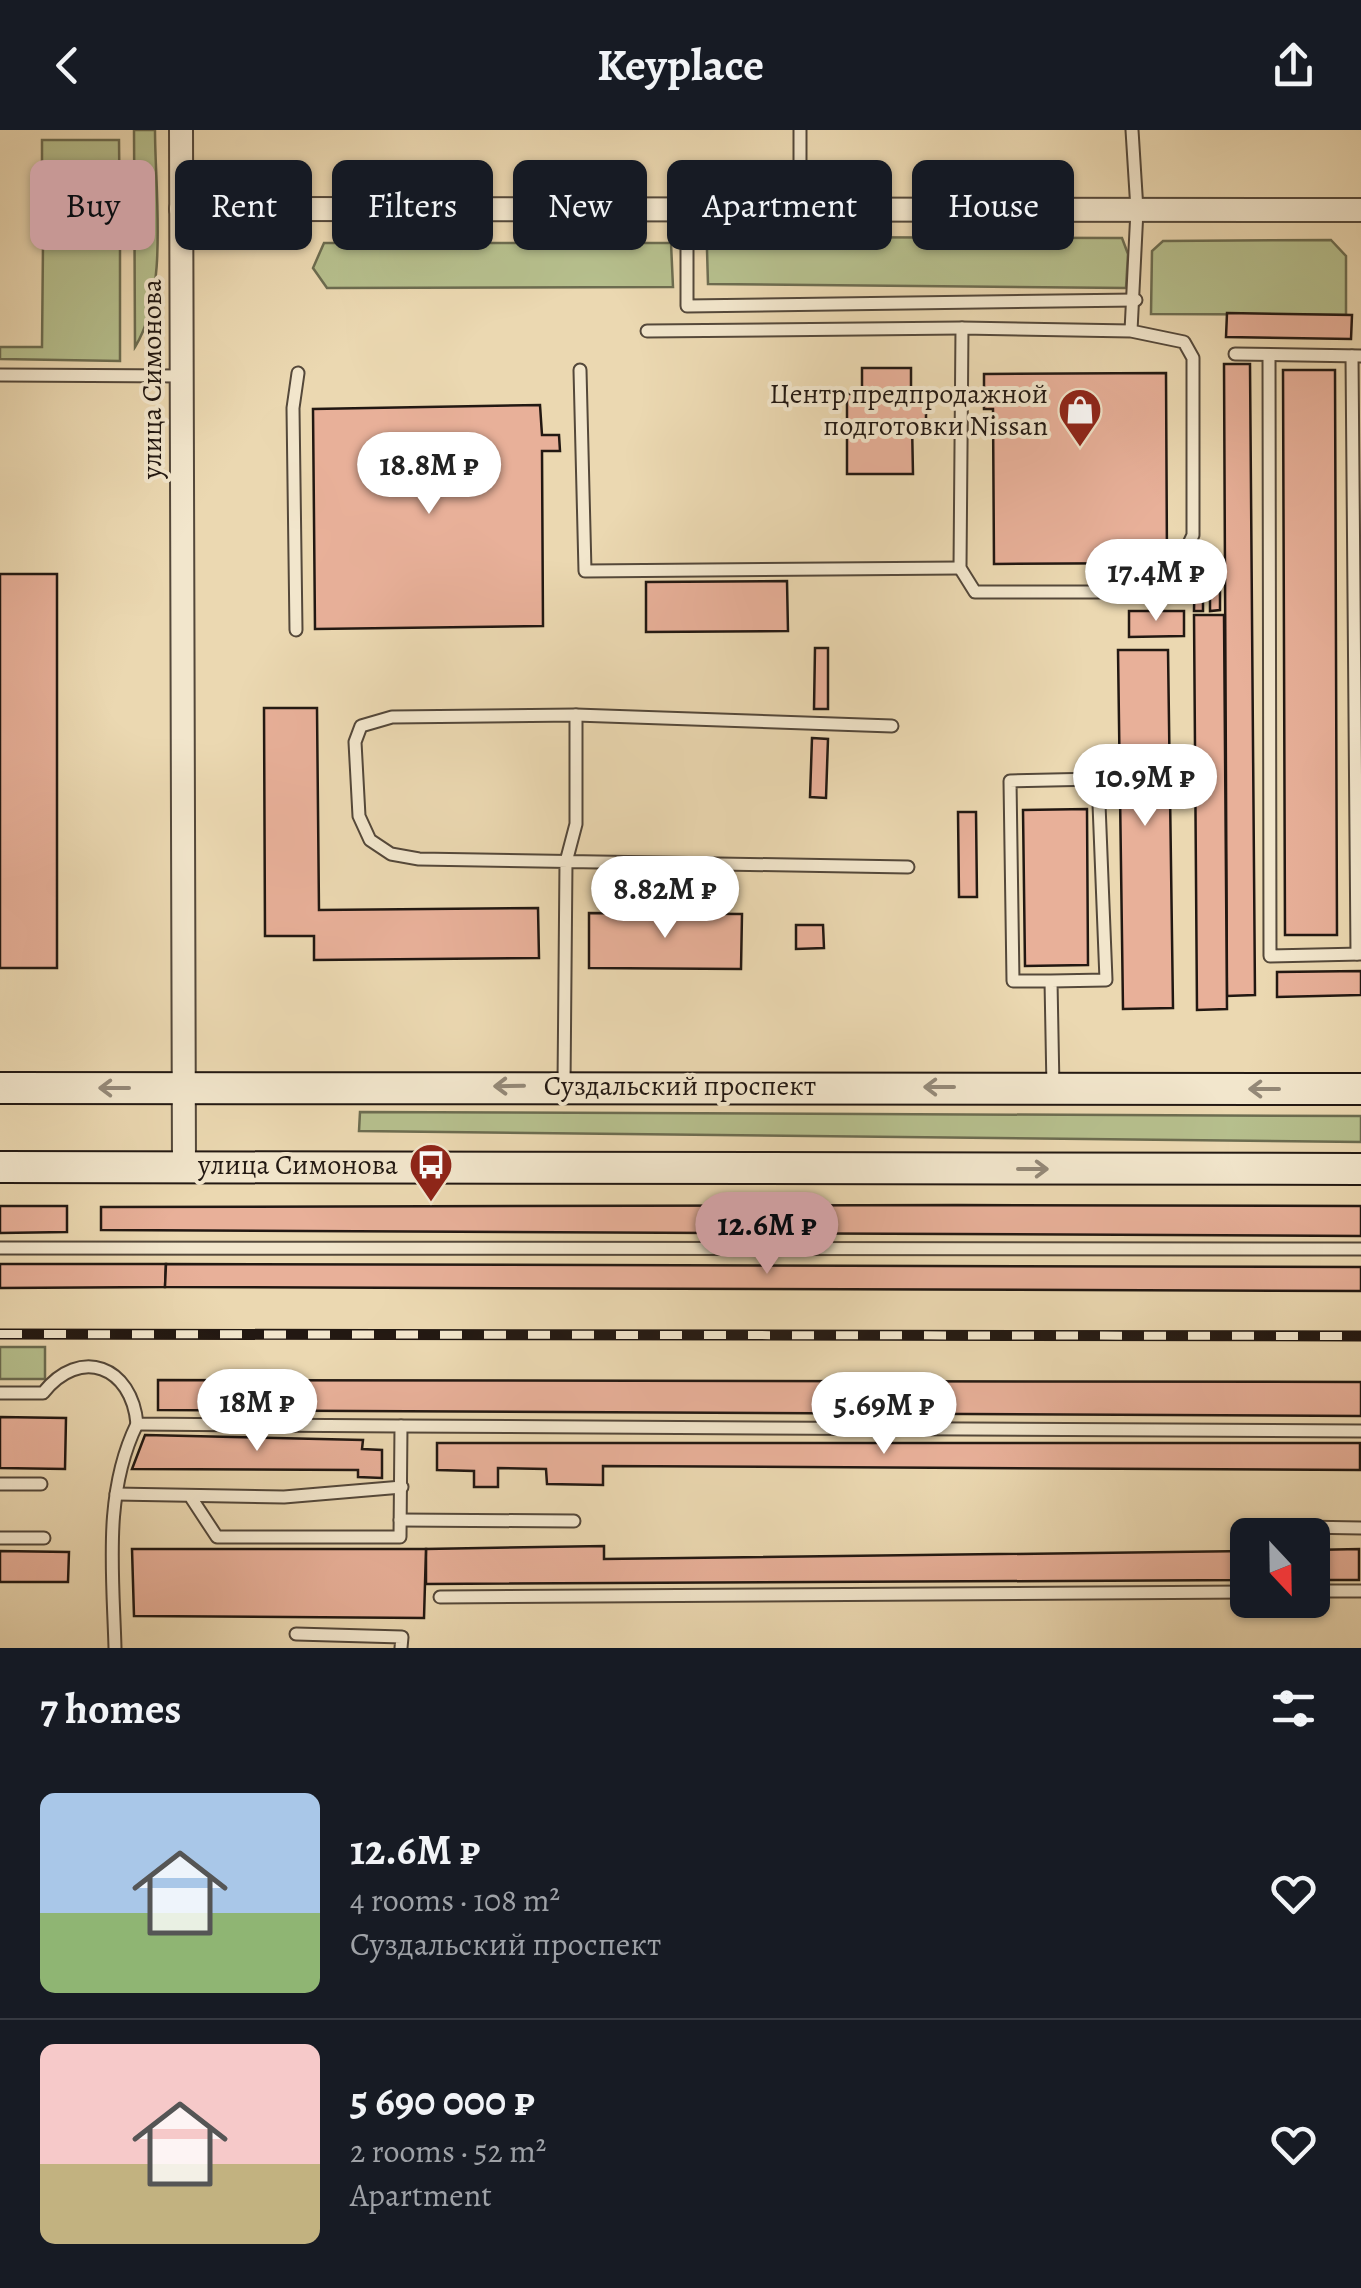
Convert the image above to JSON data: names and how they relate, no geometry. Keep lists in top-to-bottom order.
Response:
{
  "streets": {
    "main road": ["Суздальский проспект"],
    "street": ["улица Симонова"]
  },
  "crossings": [
    ["улица Симонова", "Суздальский проспект"]
  ],
  "places": {
    "shop": ["Центр предпродажной подготовки Nissan"],
    "bus stop": ["улица Симонова"]
  },
  "north": "bottom",
  "page": {
    "header": "Keyplace",
    "chip": [
      "Buy",
      "Rent",
      "Filters",
      "New",
      "Apartment",
      "House"
    ],
    "price": [
      "18.8M ₽",
      "17.4M ₽",
      "10.9M ₽",
      "8.82M ₽",
      "12.6M ₽",
      "18M ₽",
      "5.69M ₽"
    ],
    "heading": "7 homes",
    "list": [
      {
        "name": "12.6M ₽",
        "note": "4 rooms · 108 m² · Суздальский проспект"
      },
      {
        "name": "5 690 000 ₽",
        "note": "2 rooms · 52 m² · Apartment"
      }
    ]
  }
}
